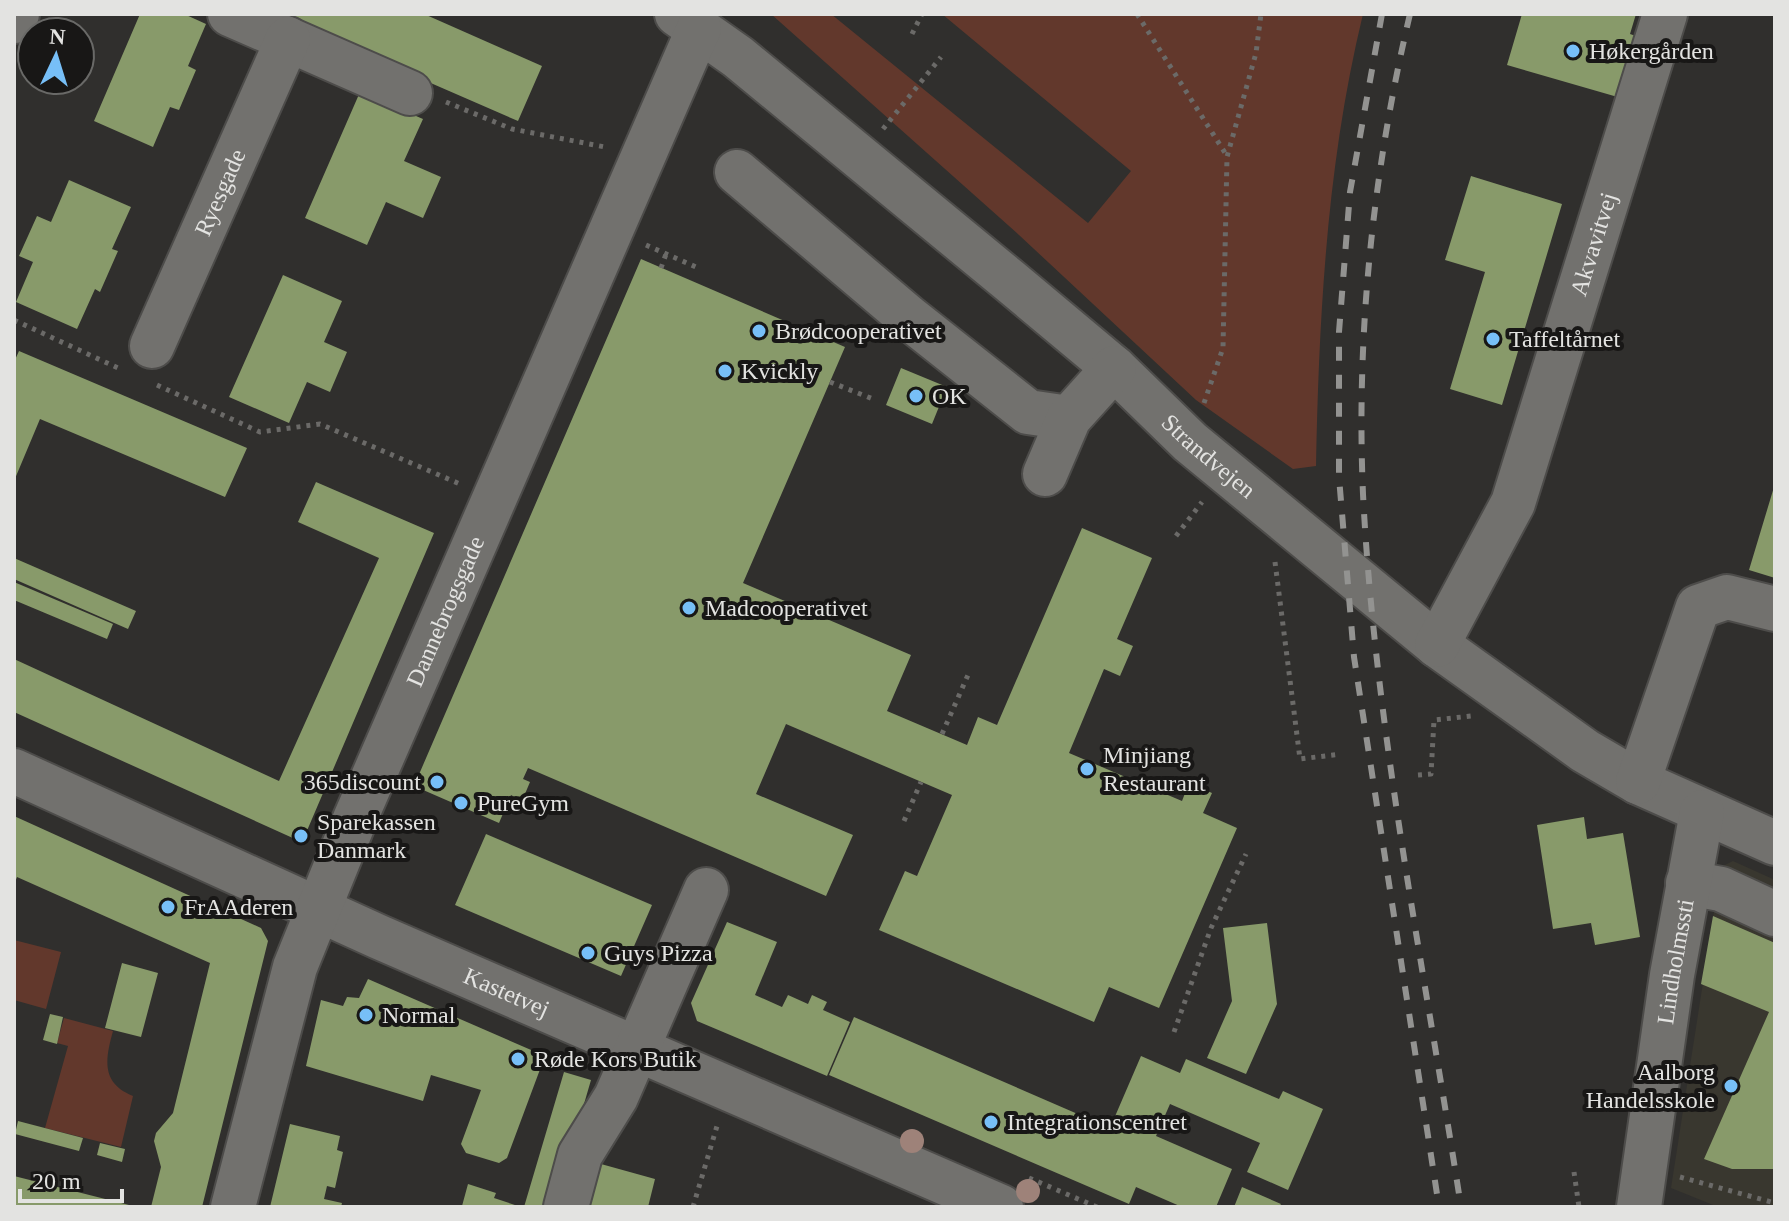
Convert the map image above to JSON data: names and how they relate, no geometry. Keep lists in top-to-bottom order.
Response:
{
  "streets": {
    "street": [
      "Ryesgade",
      "Akvavitvej",
      "Strandvejen",
      "Dannebrogsgade",
      "Lindholmssti",
      "Kastetvej"
    ]
  },
  "crossings": [
    ["Akvavitvej", "Strandvejen"],
    ["Strandvejen", "Dannebrogsgade"],
    ["Strandvejen", "Lindholmssti"],
    ["Dannebrogsgade", "Kastetvej"]
  ],
  "places": [
    "Høkergården",
    "Brødcooperativet",
    "Taffeltårnet",
    "Kvickly",
    "OK",
    "Madcooperativet",
    "Minjiang Restaurant",
    "365discount",
    "PureGym",
    "Sparekassen Danmark",
    "FrAAderen",
    "Guys Pizza",
    "Normal",
    "Røde Kors Butik",
    "Aalborg Handelsskole",
    "Integrationscentret"
  ],
  "scale_bar": "20 m",
  "north": "top"
}
